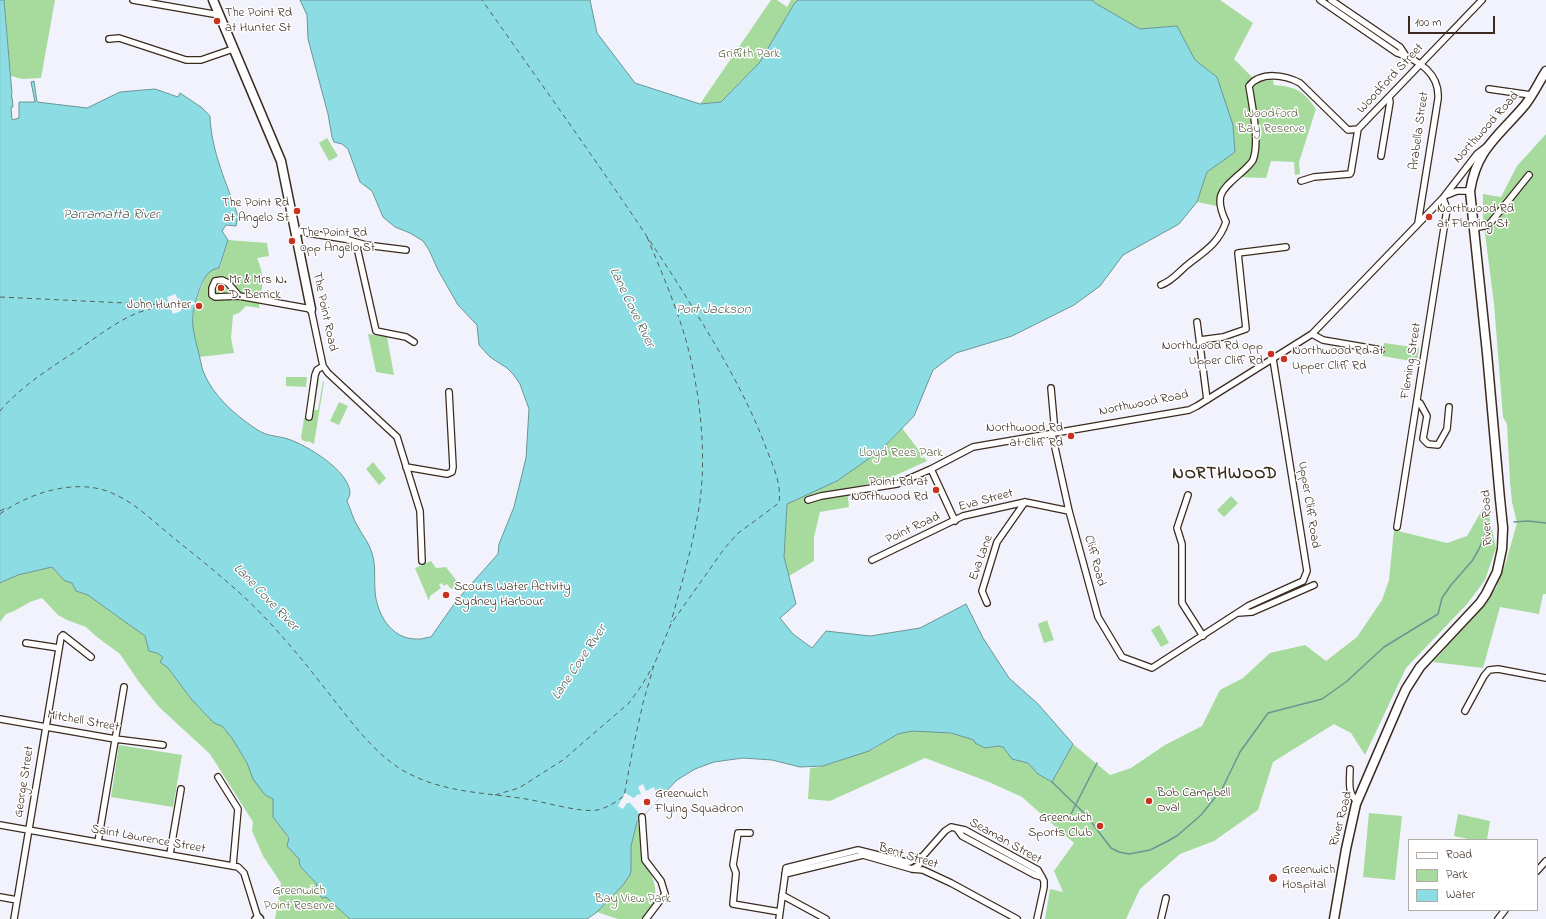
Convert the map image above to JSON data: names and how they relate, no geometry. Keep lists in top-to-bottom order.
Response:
{
  "streets": {
    "main road": ["Northwood Road", "The Point Road", "River Road"],
    "street": [
      "Woodford Street",
      "Arabella Street",
      "Fleming Street",
      "Eva Street",
      "Upper Cliff Road",
      "Point Road",
      "Eva Lane",
      "Cliff Road",
      "Mitchell Street",
      "George Street",
      "Saint Lawrence Street",
      "Seaman Street",
      "Bent Street"
    ]
  },
  "crossings": [
    ["Woodford Street", "Arabella Street"],
    ["Northwood Road", "Arabella Street"],
    ["Northwood Road", "Fleming Street"],
    ["Northwood Road", "Upper Cliff Road"],
    ["Northwood Road", "River Road"],
    ["Northwood Road", "Point Road"],
    ["Northwood Road", "Cliff Road"],
    ["Eva Street", "Point Road"],
    ["Eva Street", "Eva Lane"],
    ["Eva Street", "Cliff Road"],
    ["Upper Cliff Road", "Cliff Road"],
    ["Mitchell Street", "George Street"],
    ["George Street", "Saint Lawrence Street"],
    ["Seaman Street", "Bent Street"]
  ],
  "districts": ["NORTHWOOD"],
  "water": ["Parramatta River", "Lane Cove River", "Port Jackson"],
  "parks": [
    "Griffith Park",
    "Woodford Bay Reserve",
    "Lloyd Rees Park",
    "Greenwich Point Reserve",
    "Bay View Park"
  ],
  "places": [
    "The Point Rd at Hunter St",
    "The Point Rd at Angelo St",
    "Northwood Rd at Fleming St",
    "The Point Rd opp Angelo St",
    "Mr & Mrs N. D. Berrick",
    "John Hunter",
    "Northwood Rd opp Upper Cliff Rd",
    "Northwood Rd at Upper Cliff Rd",
    "Northwood Rd at Cliff Rd",
    "Point Rd at Northwood Rd",
    "Scouts Water Activity Sydney Harbour",
    "Bob Campbell Oval",
    "Greenwich Flying Squadron",
    "Greenwich Sports Club",
    "Greenwich Hospital"
  ],
  "legend": ["Road", "Park", "Water"],
  "scale_bar": "100 m"
}
